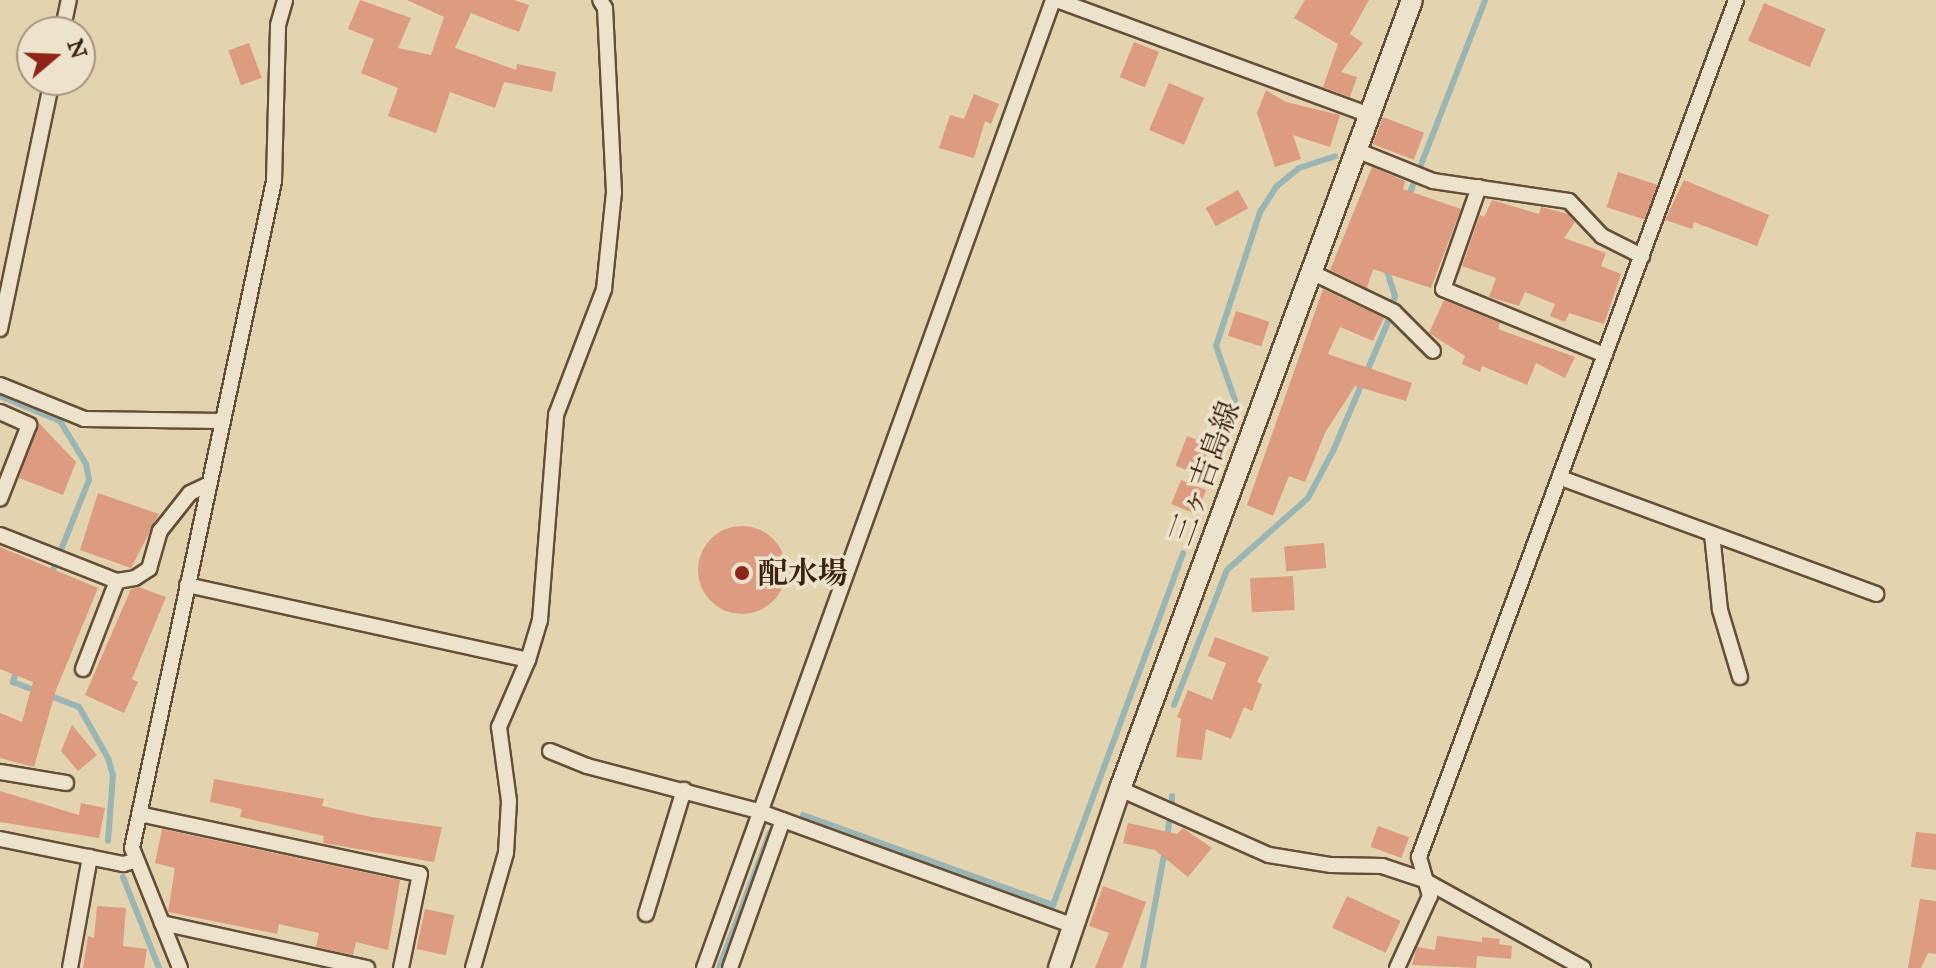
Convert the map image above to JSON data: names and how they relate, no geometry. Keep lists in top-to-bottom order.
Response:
{
  "streets": {
    "main road": ["三ヶ吉島線"]
  },
  "places": ["配水場"],
  "north": "right"
}
